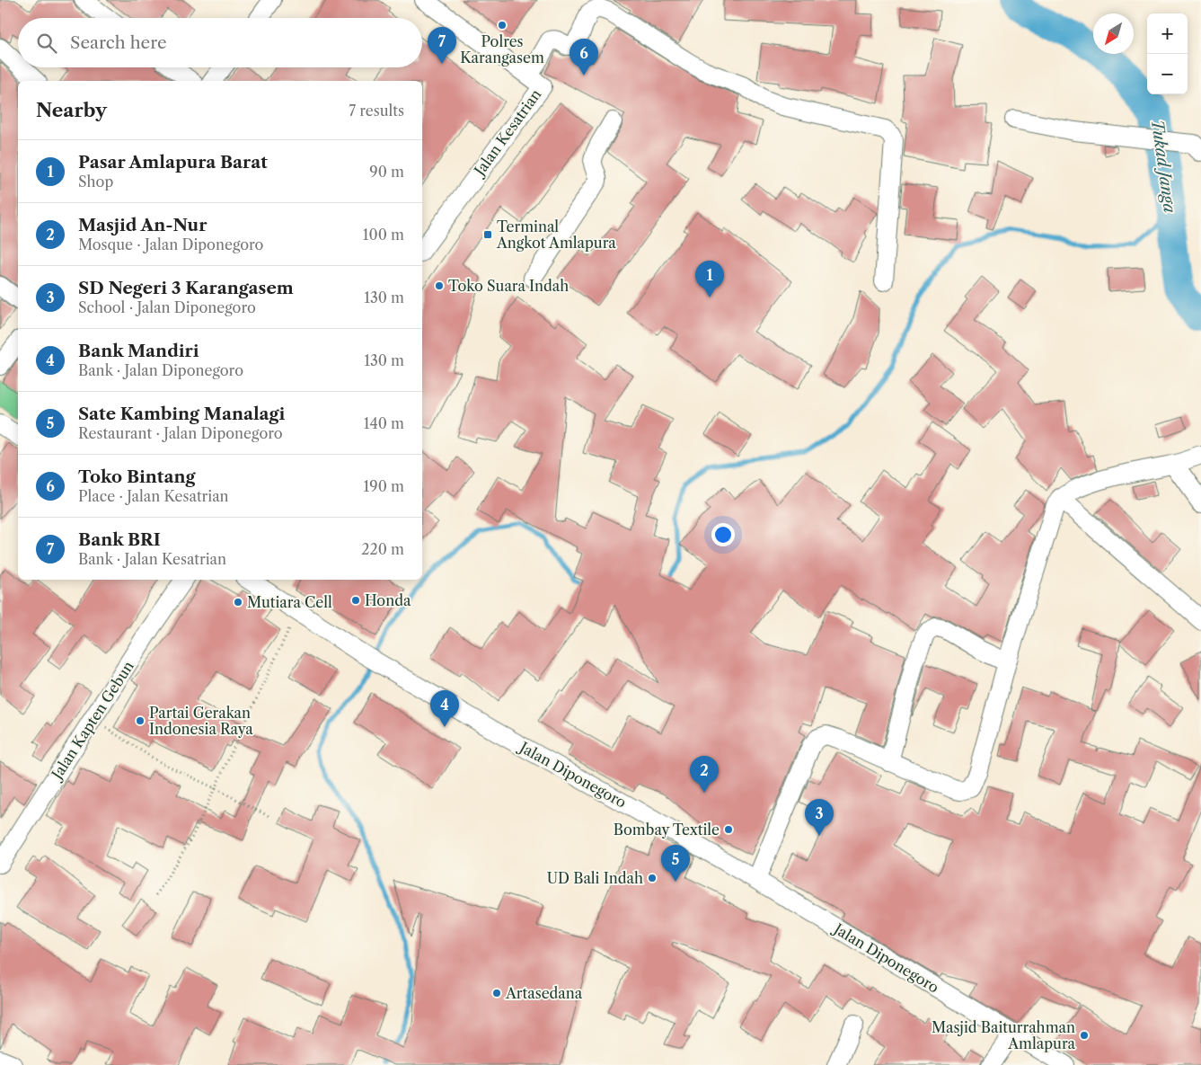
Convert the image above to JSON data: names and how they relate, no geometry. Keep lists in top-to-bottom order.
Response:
{
  "streets": {
    "street": ["Jalan Kesatrian", "Jalan Kapten Gebun", "Jalan Diponegoro"]
  },
  "water": ["Tukad Janga"],
  "places": {
    "other": [
      "Polres Karangasem",
      "Toko Suara Indah",
      "Honda",
      "Mutiara Cell",
      "Partai Gerakan Indonesia Raya",
      "Bombay Textile",
      "UD Bali Indah",
      "Artasedana",
      "Masjid Baiturrahman Amlapura"
    ],
    "transit": ["Terminal Angkot Amlapura"]
  },
  "north": "bottom left",
  "page": {
    "map_buttons": ["+", "−"],
    "search": "Search here",
    "pins": [
      "7",
      "6",
      "1",
      "4",
      "2",
      "3",
      "5"
    ],
    "heading": ["Nearby", "7 results"],
    "list": [
      {
        "mark": "1",
        "name": "Pasar Amlapura Barat",
        "note": "Shop",
        "value": "90 m"
      },
      {
        "mark": "2",
        "name": "Masjid An-Nur",
        "note": "Mosque · Jalan Diponegoro",
        "value": "100 m"
      },
      {
        "mark": "3",
        "name": "SD Negeri 3 Karangasem",
        "note": "School · Jalan Diponegoro",
        "value": "130 m"
      },
      {
        "mark": "4",
        "name": "Bank Mandiri",
        "note": "Bank · Jalan Diponegoro",
        "value": "130 m"
      },
      {
        "mark": "5",
        "name": "Sate Kambing Manalagi",
        "note": "Restaurant · Jalan Diponegoro",
        "value": "140 m"
      },
      {
        "mark": "6",
        "name": "Toko Bintang",
        "note": "Place · Jalan Kesatrian",
        "value": "190 m"
      },
      {
        "mark": "7",
        "name": "Bank BRI",
        "note": "Bank · Jalan Kesatrian",
        "value": "220 m"
      }
    ]
  }
}
